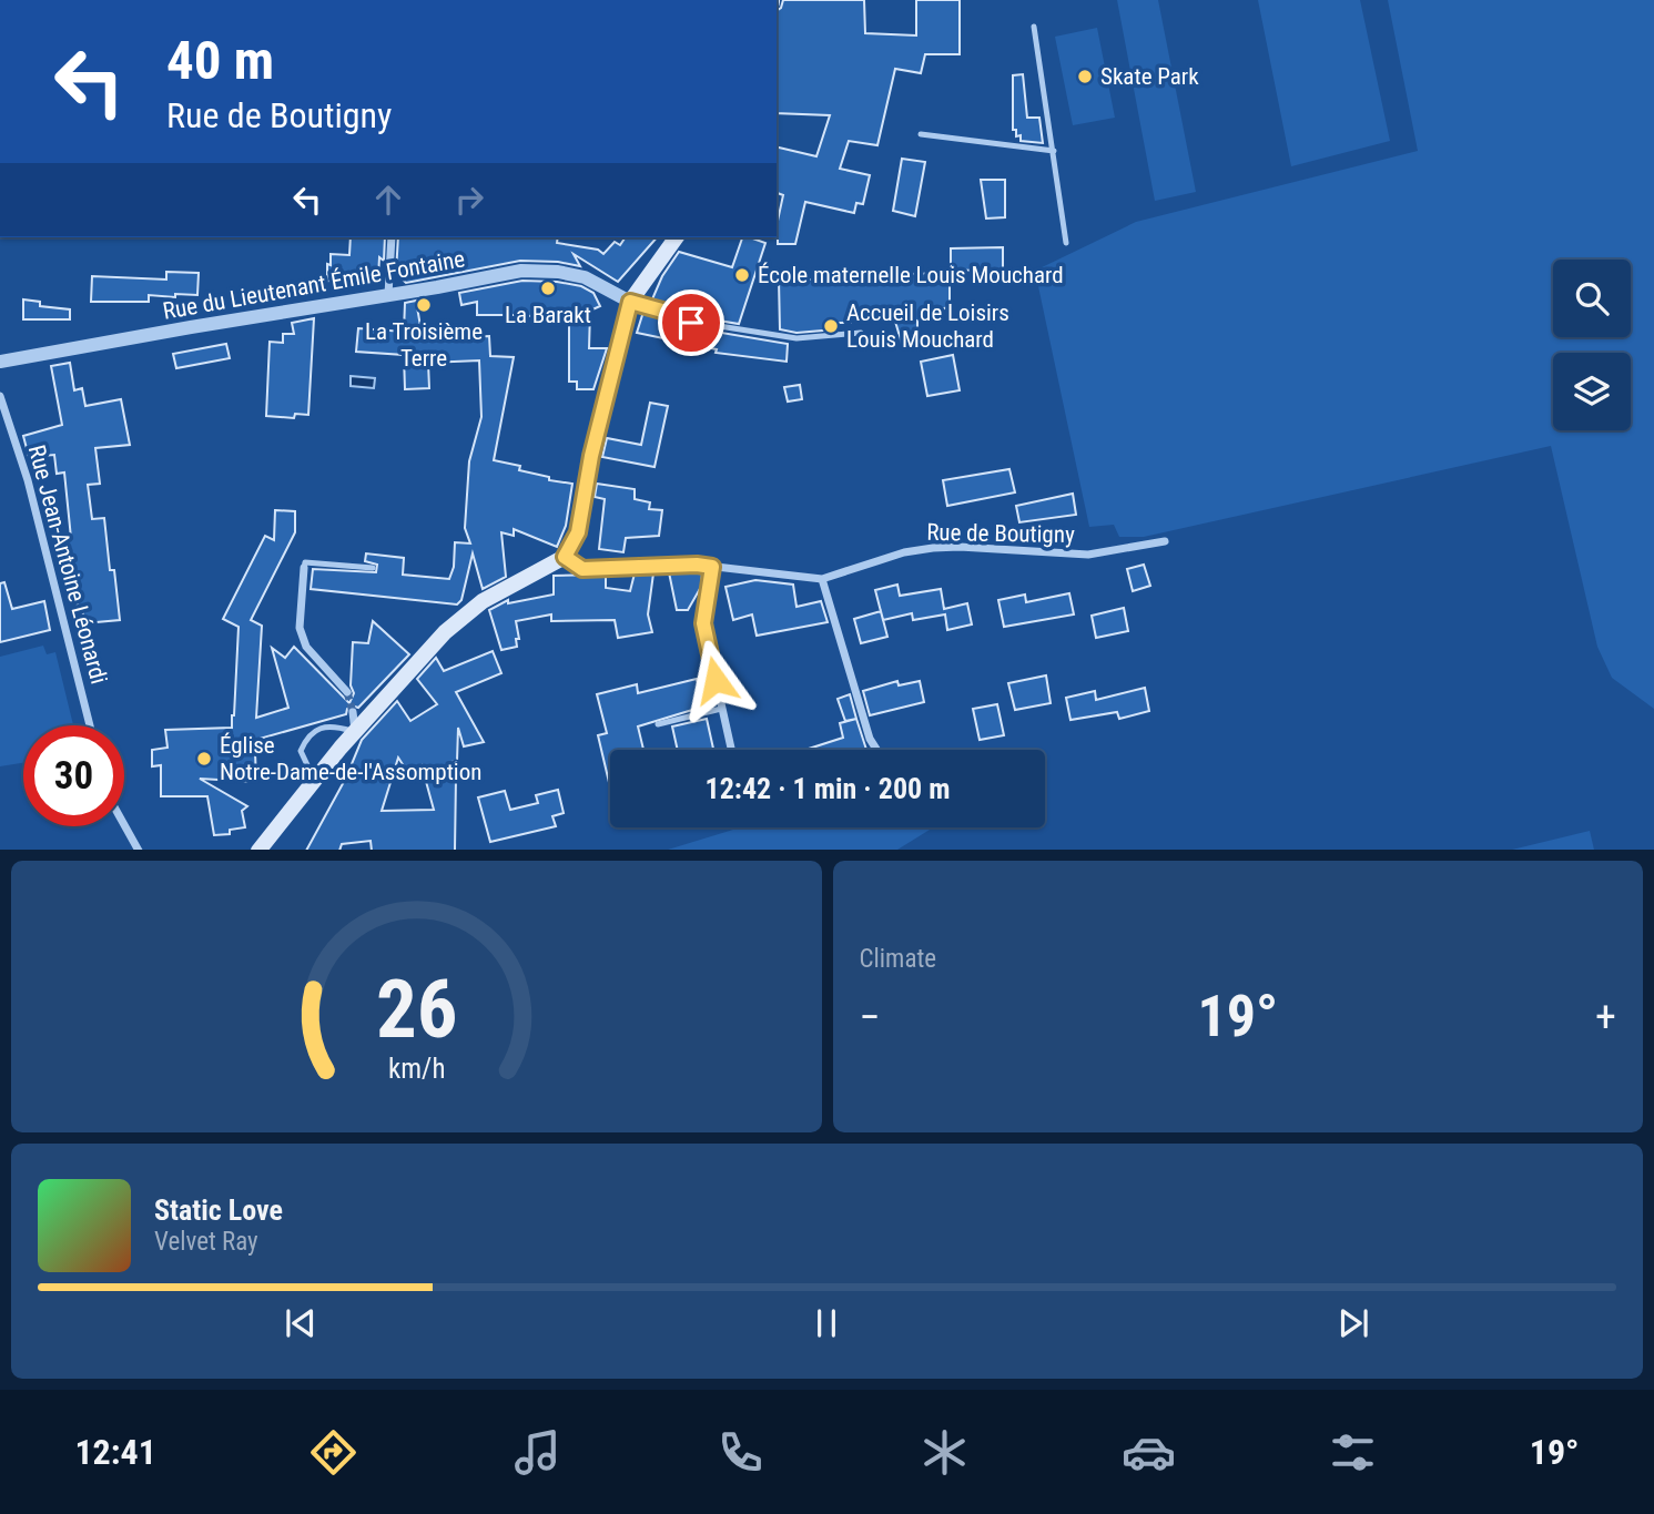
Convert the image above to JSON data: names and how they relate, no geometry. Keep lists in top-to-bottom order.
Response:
{
  "streets": {
    "street": ["Rue du Lieutenant Émile Fontaine", "Rue de Boutigny", "Rue Jean-Antoine Léonardi"]
  },
  "places": [
    "Skate Park",
    "École maternelle Louis Mouchard",
    "La Barakt",
    "La Troisième Terre",
    "Accueil de Loisirs Louis Mouchard",
    "Église Notre-Dame-de-l'Assomption"
  ],
  "page": {
    "turn": ["40 m", "Rue de Boutigny"],
    "limit": "30",
    "trip": "12:42 · 1 min · 200 m",
    "tile": "Climate",
    "heat": ["−", "19°", "+"],
    "song": ["Static Love", "Velvet Ray"],
    "tabs": ["12:41", "19°"],
    "gauge": ["26", "km/h"]
  }
}
